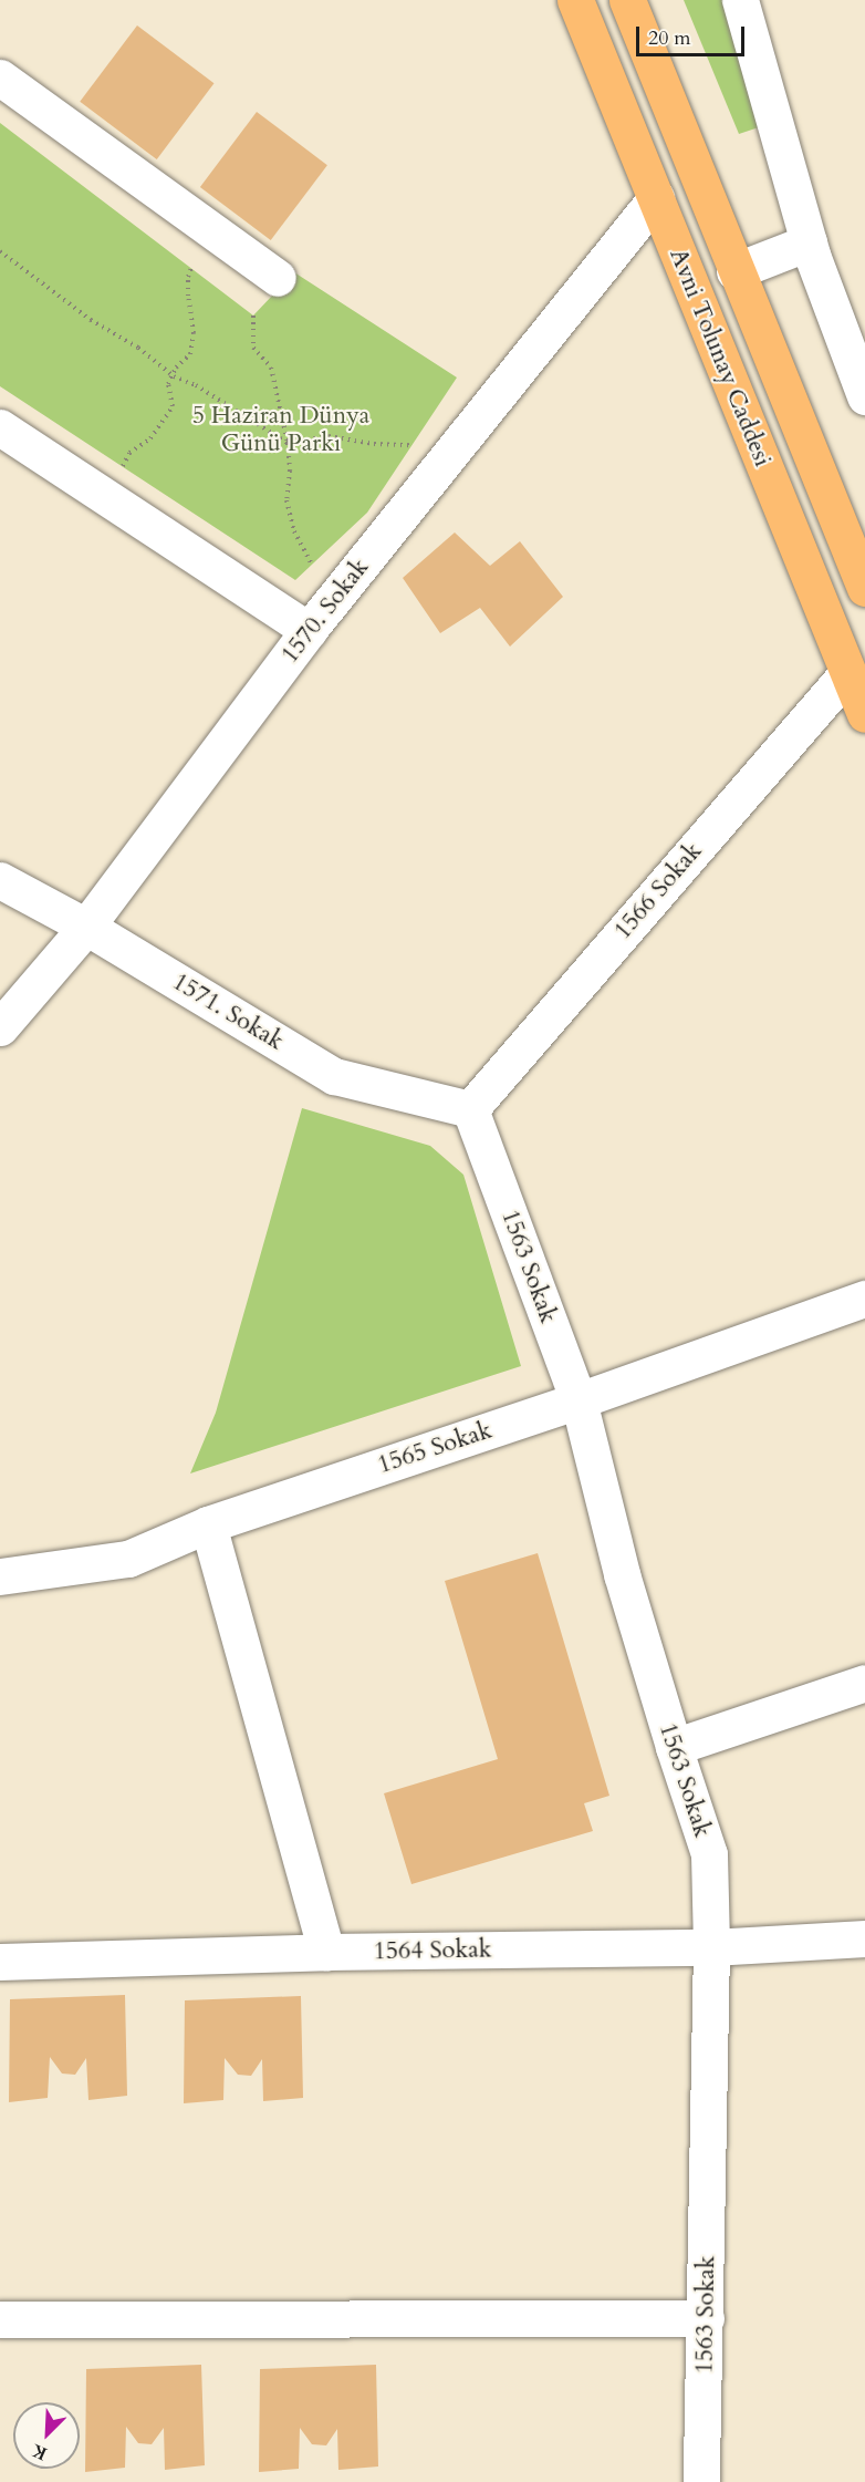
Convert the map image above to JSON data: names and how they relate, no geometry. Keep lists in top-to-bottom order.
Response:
{
  "streets": {
    "main road": ["Avni Tolunay Caddesi"],
    "street": [
      "1570. Sokak",
      "1566 Sokak",
      "1571. Sokak",
      "1563 Sokak",
      "1565 Sokak",
      "1564 Sokak"
    ]
  },
  "crossings": [
    ["Avni Tolunay Caddesi", "1570. Sokak"],
    ["Avni Tolunay Caddesi", "1566 Sokak"],
    ["1570. Sokak", "1571. Sokak"],
    ["1566 Sokak", "1571. Sokak"],
    ["1566 Sokak", "1563 Sokak"],
    ["1571. Sokak", "1563 Sokak"],
    ["1563 Sokak", "1565 Sokak"],
    ["1563 Sokak", "1564 Sokak"]
  ],
  "parks": ["5 Haziran Dünya Günü Parkı"],
  "scale_bar": "20 m",
  "north": "bottom left"
}
